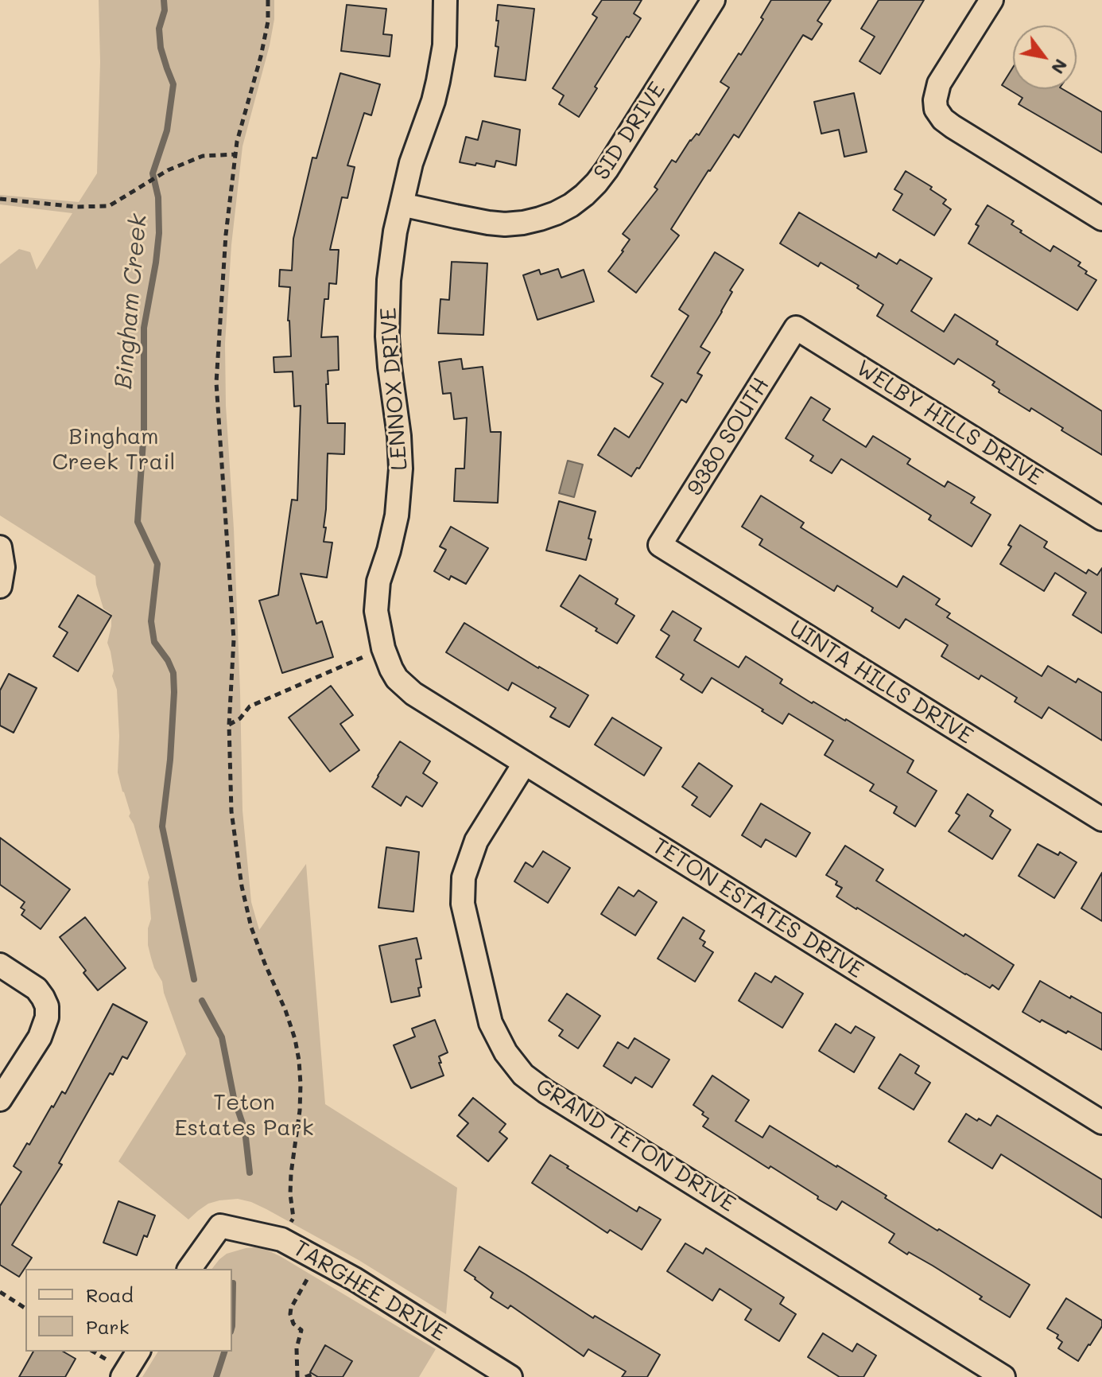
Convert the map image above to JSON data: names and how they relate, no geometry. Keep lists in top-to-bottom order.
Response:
{
  "streets": {
    "street": [
      "SID DRIVE",
      "LENNOX DRIVE",
      "WELBY HILLS DRIVE",
      "9380 SOUTH",
      "UINTA HILLS DRIVE",
      "TETON ESTATES DRIVE",
      "GRAND TETON DRIVE",
      "TARGHEE DRIVE"
    ]
  },
  "crossings": [
    ["SID DRIVE", "LENNOX DRIVE"],
    ["LENNOX DRIVE", "TETON ESTATES DRIVE"],
    ["WELBY HILLS DRIVE", "9380 SOUTH"],
    ["9380 SOUTH", "UINTA HILLS DRIVE"],
    ["TETON ESTATES DRIVE", "GRAND TETON DRIVE"]
  ],
  "water": ["Bingham Creek"],
  "parks": ["Bingham Creek Trail", "Teton Estates Park"],
  "legend": ["Road", "Park"],
  "north": "bottom right"
}
